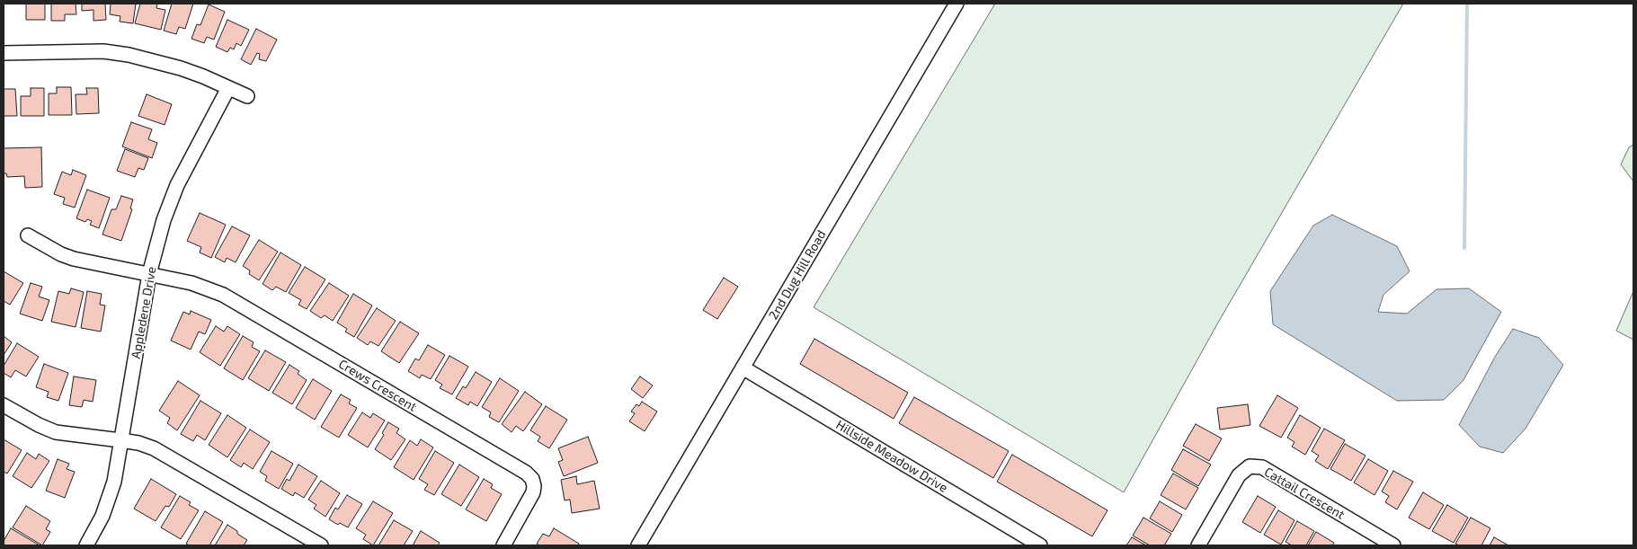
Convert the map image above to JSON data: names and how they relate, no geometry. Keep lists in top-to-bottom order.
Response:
{
  "streets": {
    "street": [
      "2nd Dug Hill Road",
      "Appledene Drive",
      "Crews Crescent",
      "Hillside Meadow Drive",
      "Cattail Crescent"
    ]
  },
  "crossings": [
    ["2nd Dug Hill Road", "Hillside Meadow Drive"],
    ["Appledene Drive", "Crews Crescent"]
  ]
}
